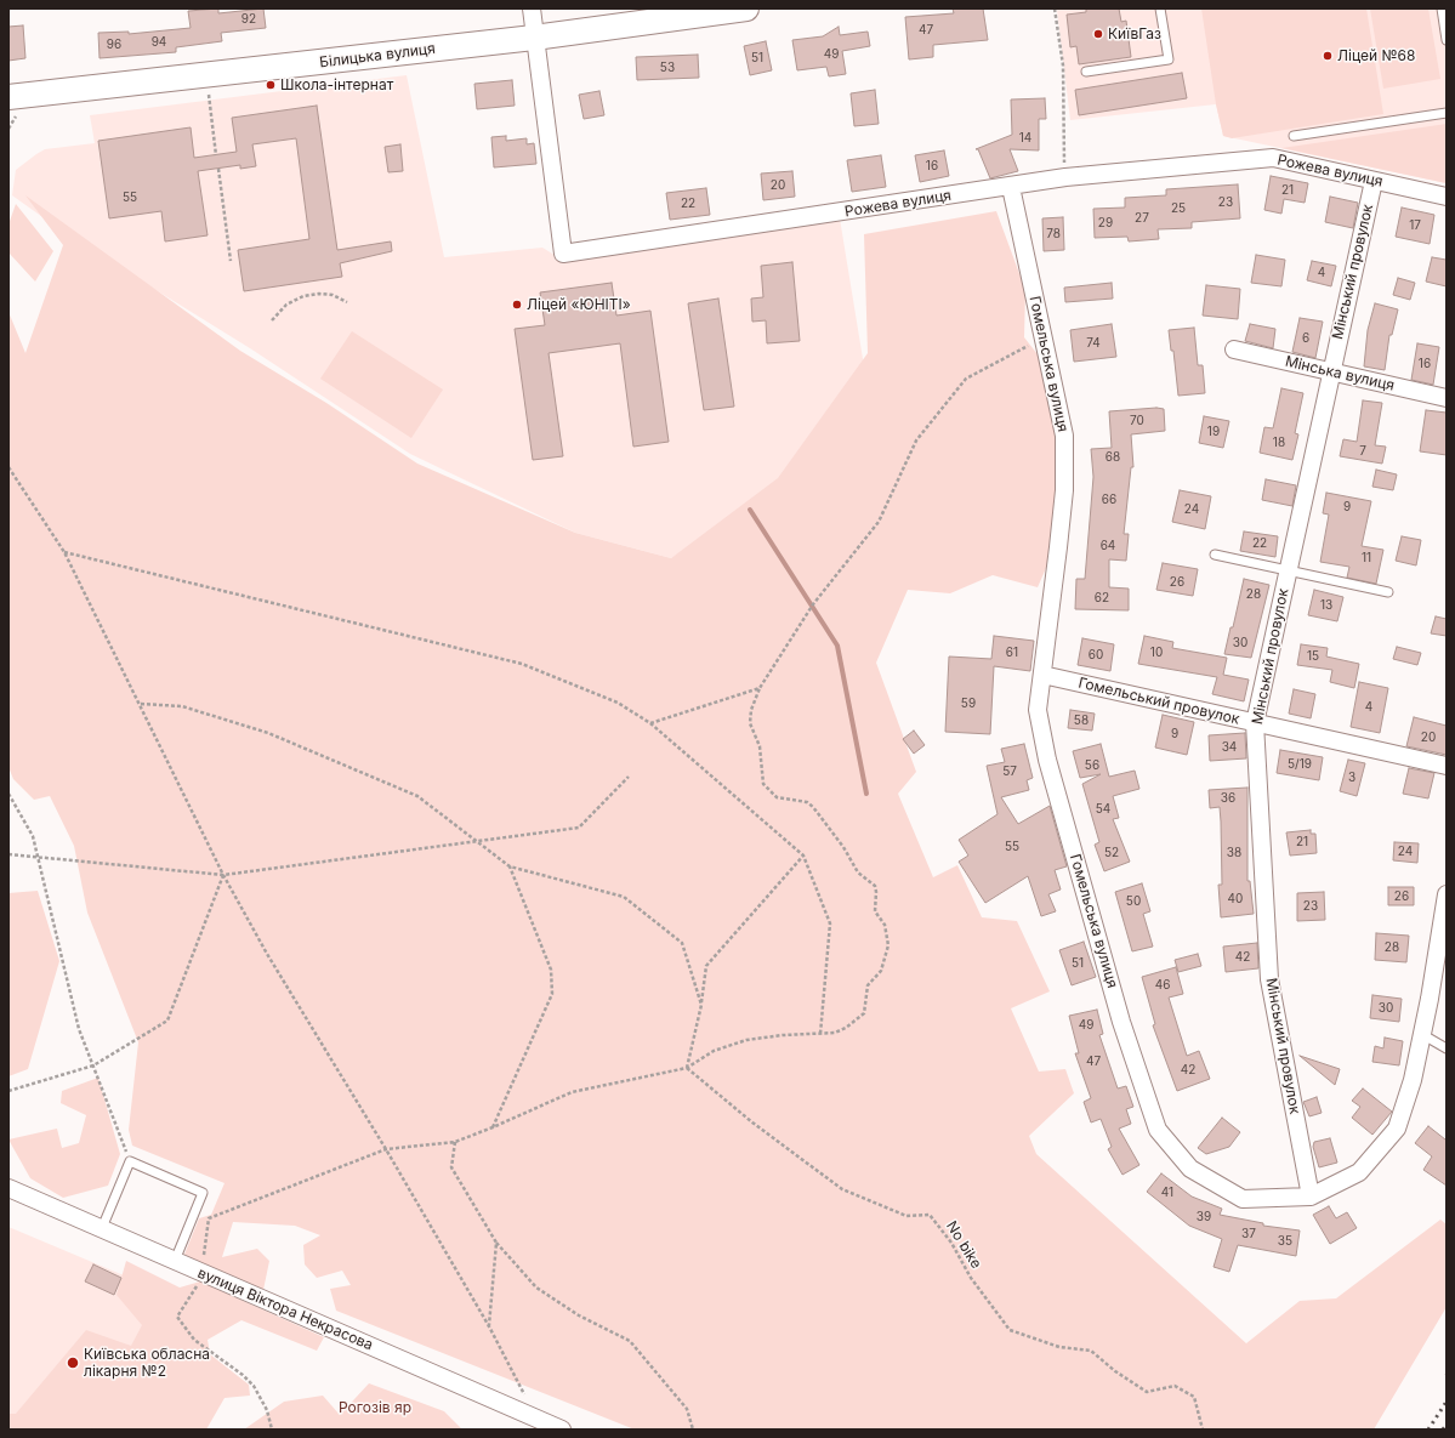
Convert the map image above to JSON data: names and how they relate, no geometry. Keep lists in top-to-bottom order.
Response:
{
  "streets": {
    "main road": ["Білицька вулиця"],
    "street": [
      "Рожева вулиця",
      "Мінський провулок",
      "Гомельська вулиця",
      "Мінська вулиця",
      "Гомельський провулок",
      "вулиця Віктора Некрасова"
    ],
    "path": ["No bike"]
  },
  "crossings": [
    ["Білицька вулиця", "Рожева вулиця"],
    ["Рожева вулиця", "Мінський провулок"],
    ["Рожева вулиця", "Гомельська вулиця"],
    ["Мінський провулок", "Гомельська вулиця"],
    ["Мінський провулок", "Мінська вулиця"],
    ["Мінський провулок", "Гомельський провулок"],
    ["Гомельська вулиця", "Гомельський провулок"]
  ],
  "parks": ["Рогозів яр"],
  "places": [
    "КиївГаз",
    "Ліцей №68",
    "Школа-інтернат",
    "Ліцей «ЮНІТІ»",
    "Київська обласна лікарня №2"
  ],
  "house_numbers": [
    "92",
    "47",
    "94",
    "96",
    "49",
    "51",
    "53",
    "14",
    "16",
    "20",
    "21",
    "55",
    "23",
    "22",
    "25",
    "27",
    "29",
    "17",
    "78",
    "4",
    "6",
    "74",
    "16",
    "70",
    "19",
    "18",
    "7",
    "68",
    "66",
    "9",
    "24",
    "22",
    "64",
    "11",
    "26",
    "28",
    "62",
    "13",
    "30",
    "61",
    "10",
    "60",
    "15",
    "59",
    "4",
    "58",
    "9",
    "20",
    "34",
    "5/19",
    "56",
    "57",
    "3",
    "36",
    "54",
    "21",
    "55",
    "24",
    "52",
    "38",
    "26",
    "40",
    "50",
    "23",
    "28",
    "42",
    "51",
    "46",
    "30",
    "49",
    "47",
    "42",
    "41",
    "39",
    "37",
    "35"
  ]
}
